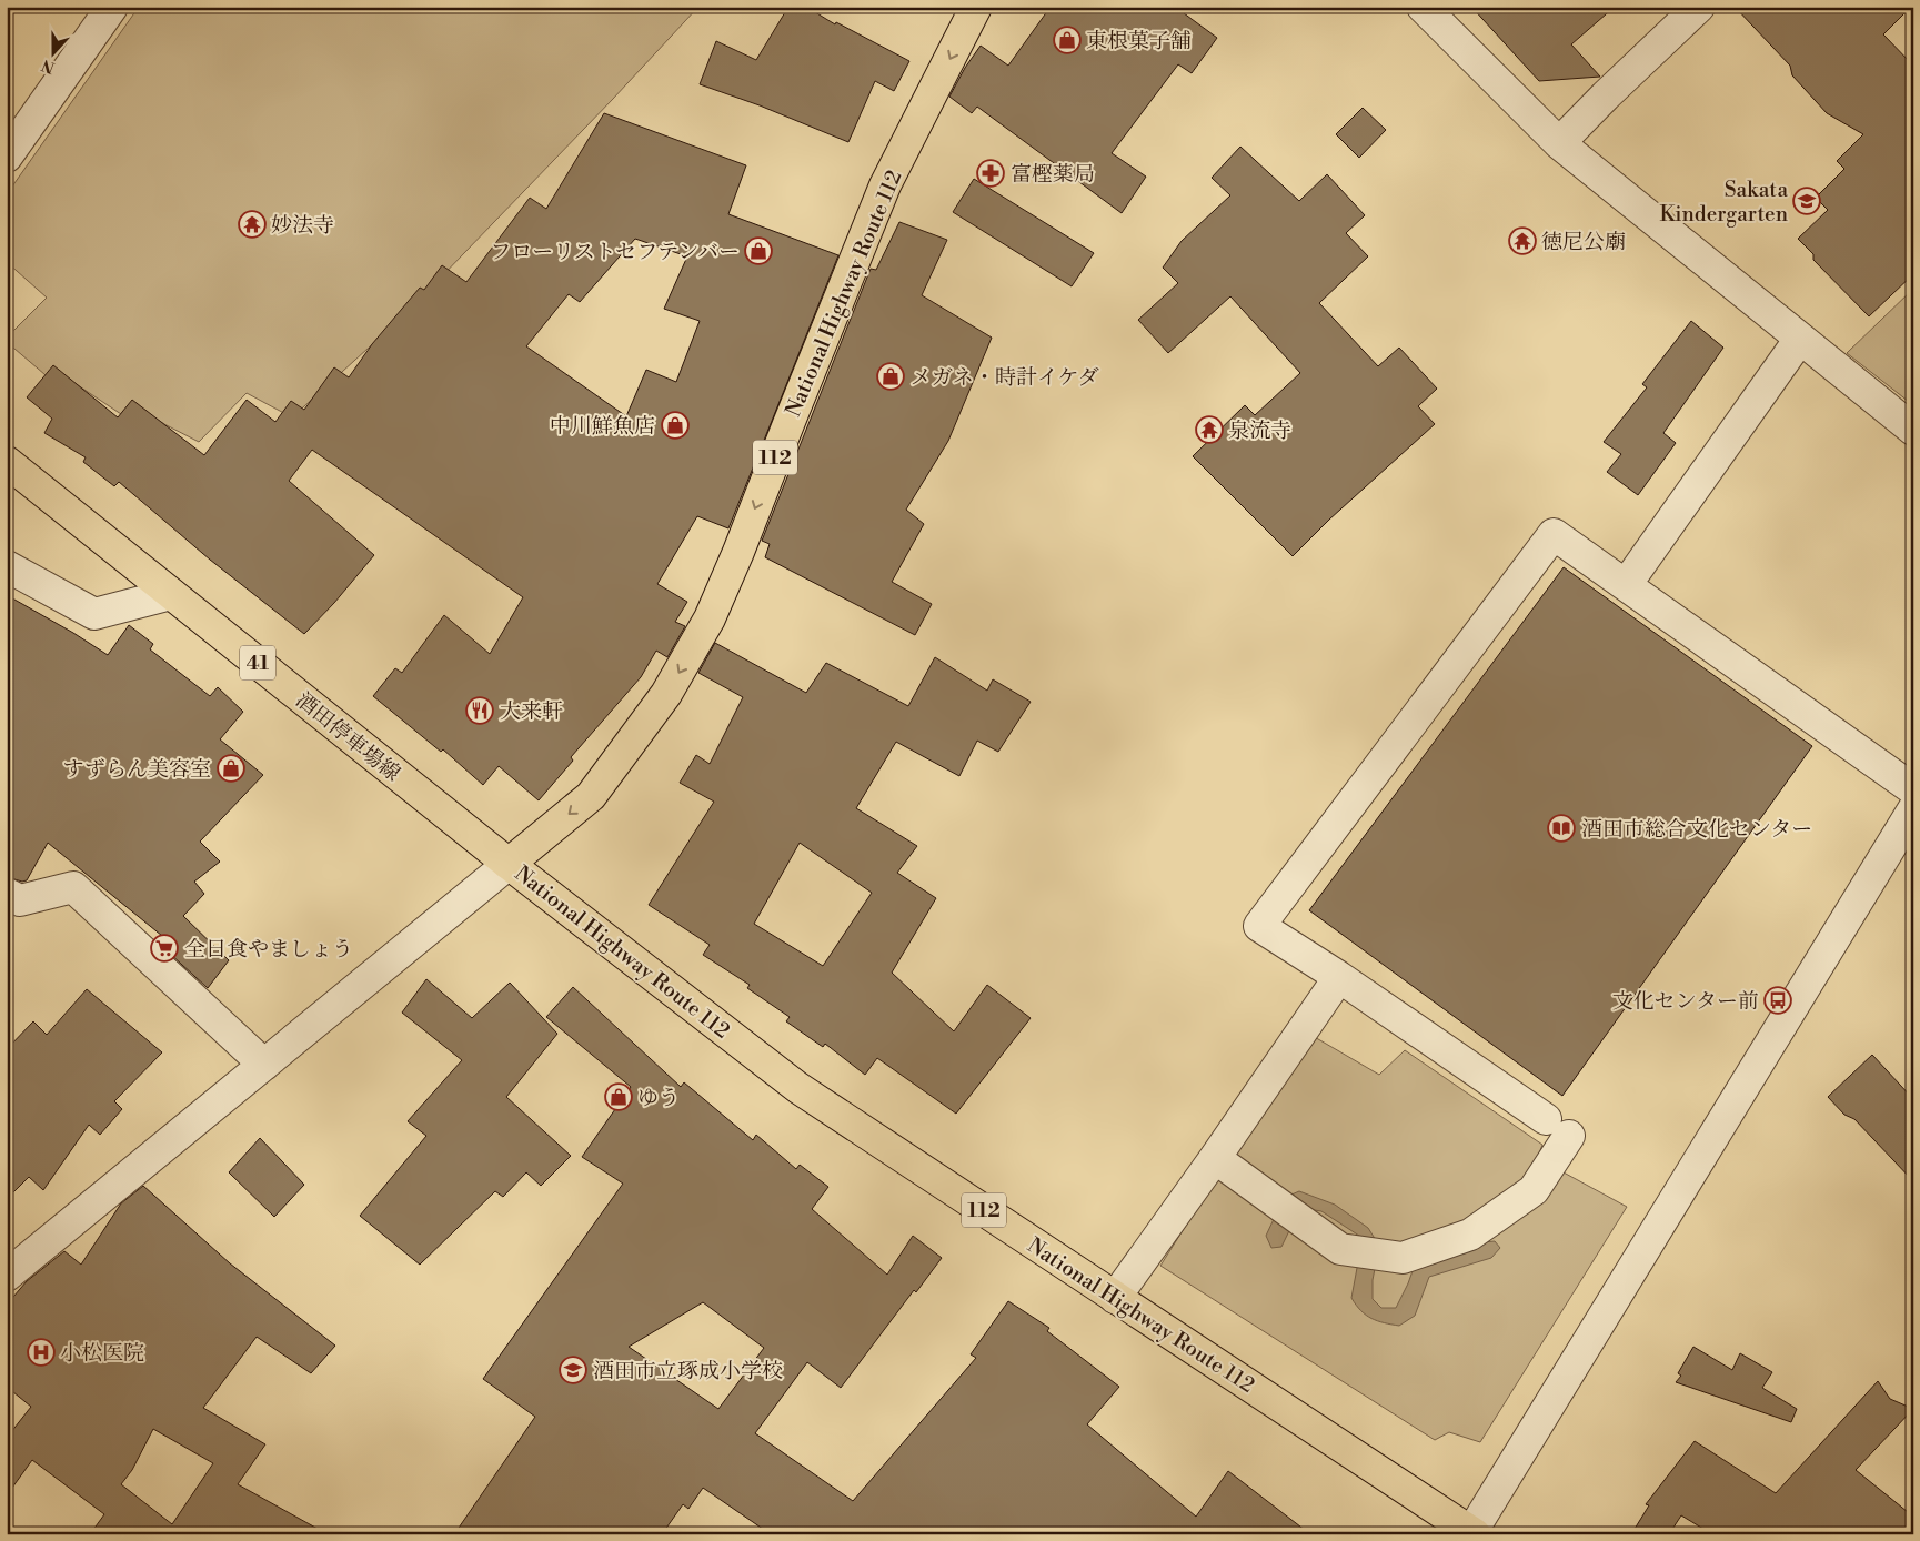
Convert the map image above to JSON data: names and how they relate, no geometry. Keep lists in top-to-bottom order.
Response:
{
  "streets": {
    "main road": [
      "National Highway Route 112",
      "112",
      "41",
      "酒田停車場線"
    ]
  },
  "crossings": [
    ["National Highway Route 112", "酒田停車場線"]
  ],
  "one_way": ["National Highway Route 112"],
  "places": {
    "shop": [
      "東根菓子舗",
      "フローリストセフテンバー",
      "メガネ・時計イケダ",
      "中川鮮魚店",
      "すずらん美容室",
      "ゆう"
    ],
    "pharmacy": ["富樫薬局"],
    "school or university": ["Sakata Kindergarten", "酒田市立琢成小学校"],
    "temple": ["妙法寺", "徳尼公廟", "泉流寺"],
    "restaurant": ["大来軒"],
    "library": ["酒田市総合文化センター"],
    "supermarket": ["全日食やましょう"],
    "bus stop": ["文化センター前"],
    "hospital": ["小松医院"]
  },
  "north": "bottom"
}
